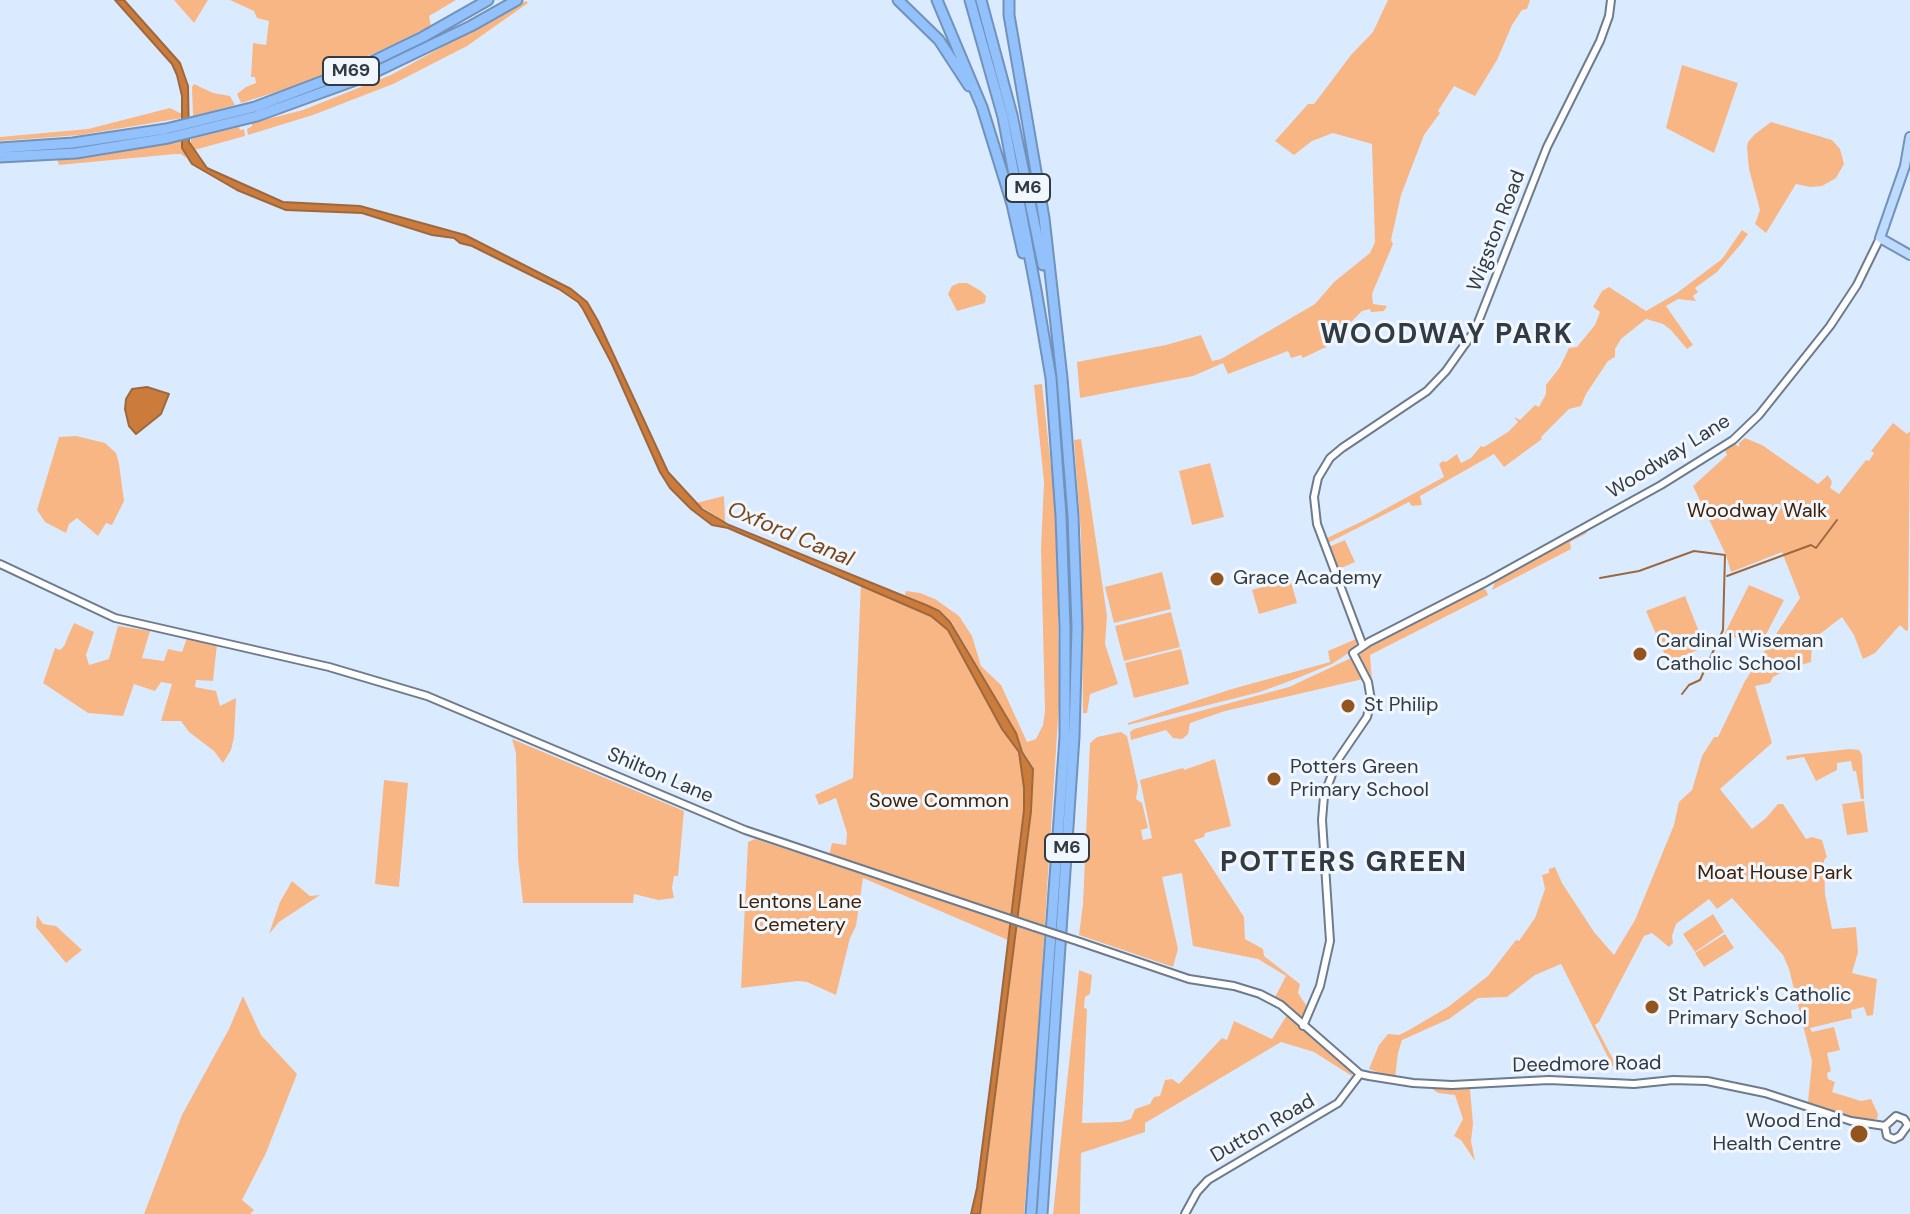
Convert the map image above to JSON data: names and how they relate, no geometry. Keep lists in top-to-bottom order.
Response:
{
  "streets": {
    "highway": ["M69", "M6"],
    "main road": ["Woodway Lane"],
    "street": [
      "Wigston Road",
      "Shilton Lane",
      "Deedmore Road",
      "Dutton Road"
    ]
  },
  "crossings": [
    ["Wigston Road", "Woodway Lane"],
    ["Woodway Lane", "Shilton Lane"],
    ["Woodway Lane", "Deedmore Road"],
    ["Shilton Lane", "Deedmore Road"],
    ["Deedmore Road", "Dutton Road"]
  ],
  "districts": ["WOODWAY PARK", "POTTERS GREEN"],
  "water": ["Oxford Canal"],
  "parks": [
    "Woodway Walk",
    "Sowe Common",
    "Moat House Park",
    "Lentons Lane Cemetery"
  ],
  "places": [
    "Grace Academy",
    "Cardinal Wiseman Catholic School",
    "St Philip",
    "Potters Green Primary School",
    "St Patrick's Catholic Primary School",
    "Wood End Health Centre"
  ]
}
